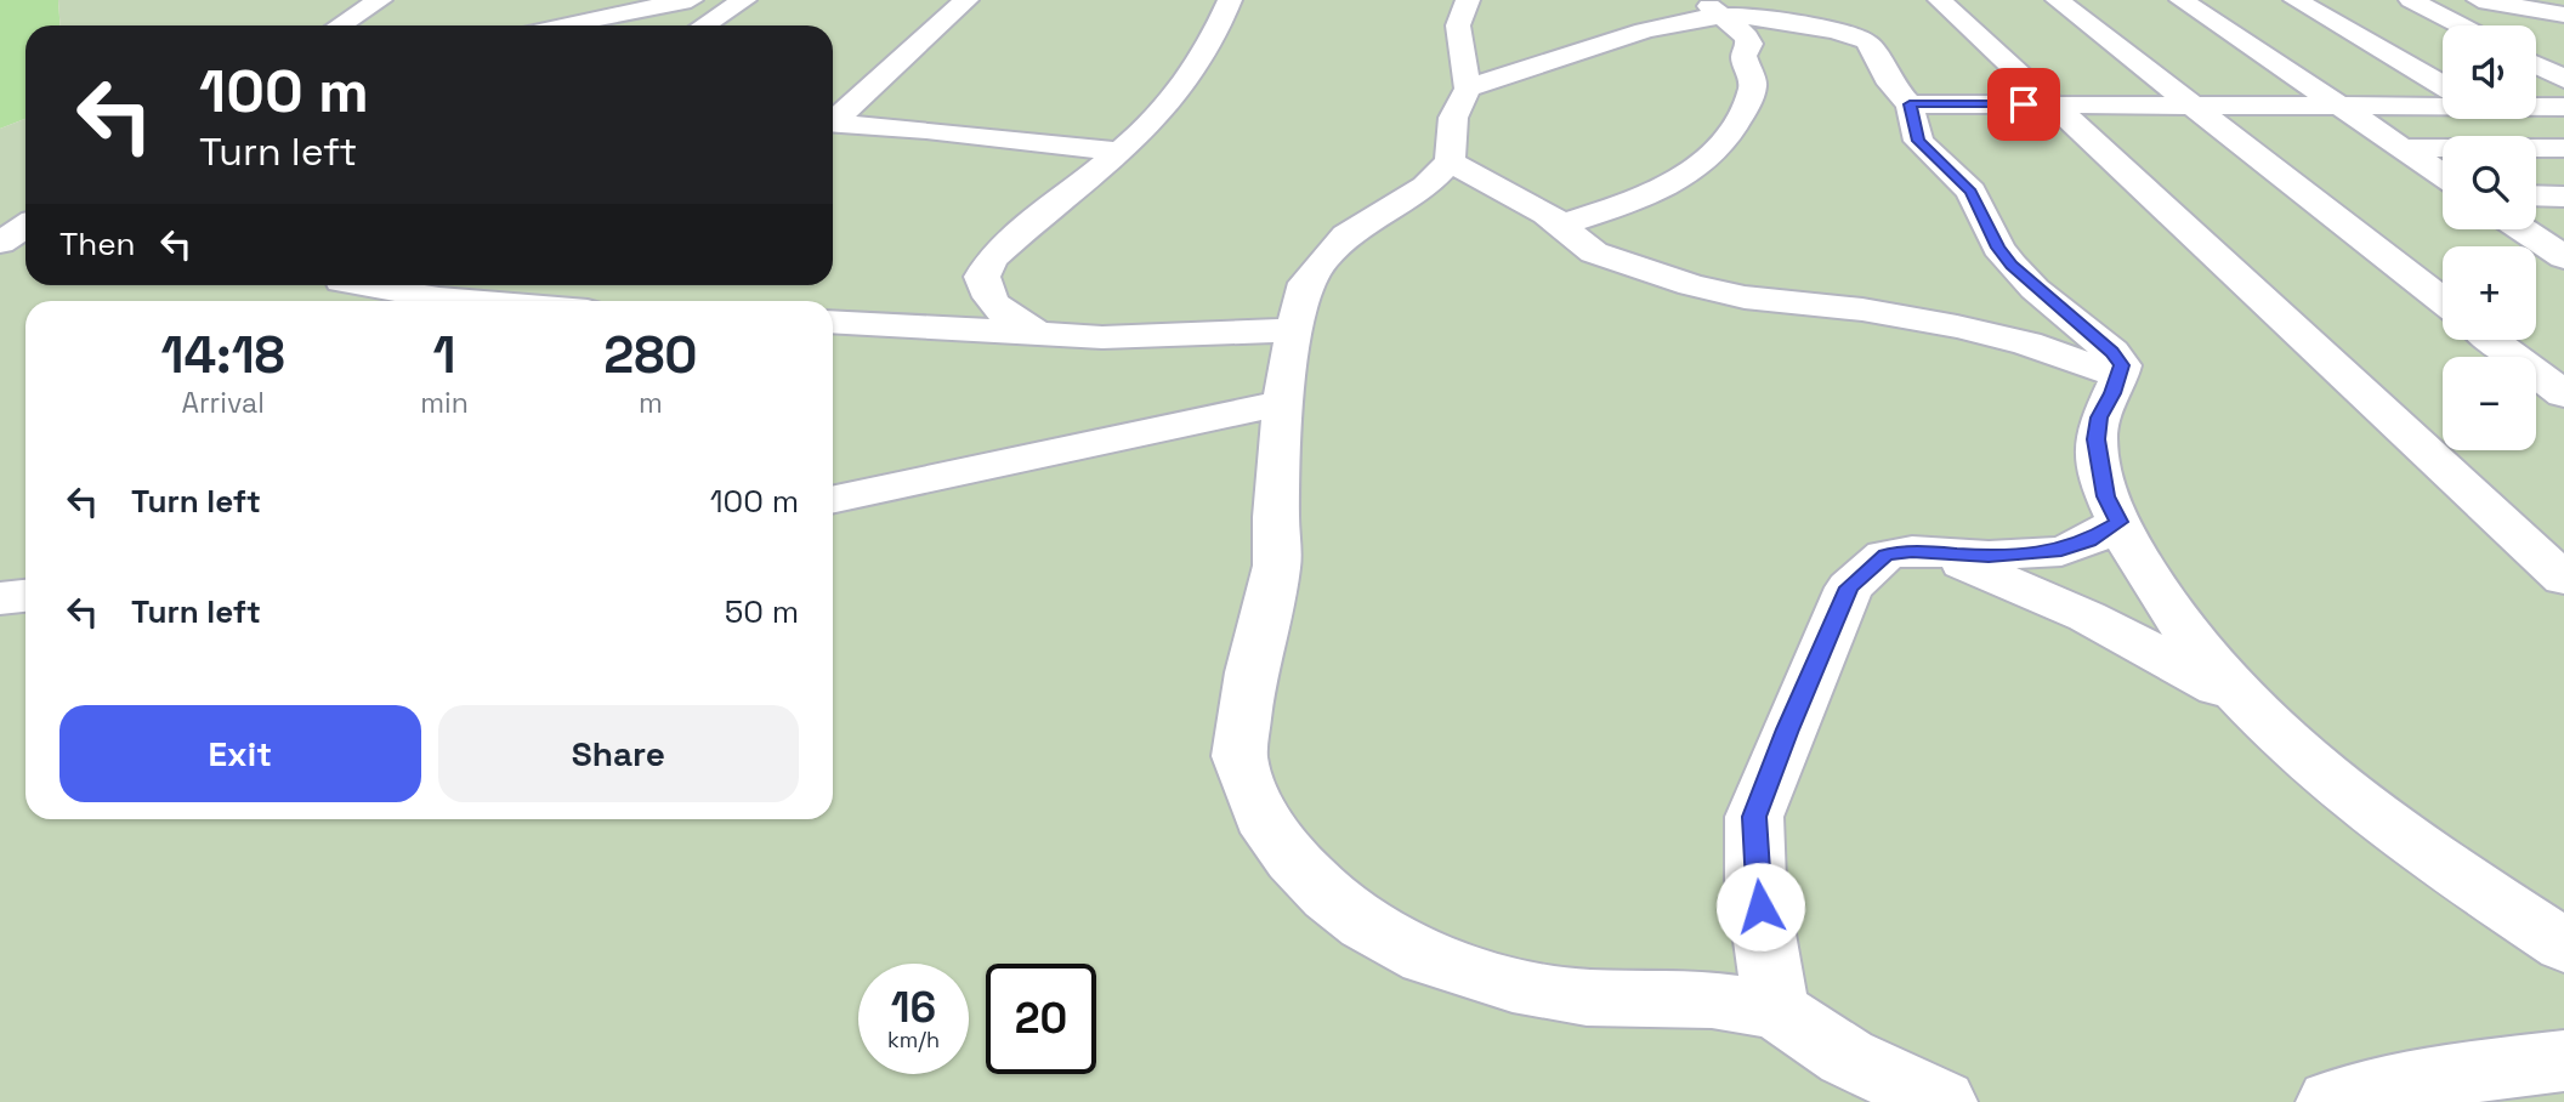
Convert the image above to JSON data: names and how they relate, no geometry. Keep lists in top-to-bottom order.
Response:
{
  "page": {
    "map_buttons": ["+", "−"],
    "turn": ["100 m", "Turn left"],
    "then": "Then",
    "eta": [
      "14:18",
      "Arrival",
      "1",
      "min",
      "280",
      "m"
    ],
    "list": [
      {
        "name": "Turn left",
        "value": "100 m"
      },
      {
        "name": "Turn left",
        "value": "50 m"
      }
    ],
    "buttons": ["Exit", "Share"],
    "speed": "16 km/h",
    "limit": "20"
  }
}
